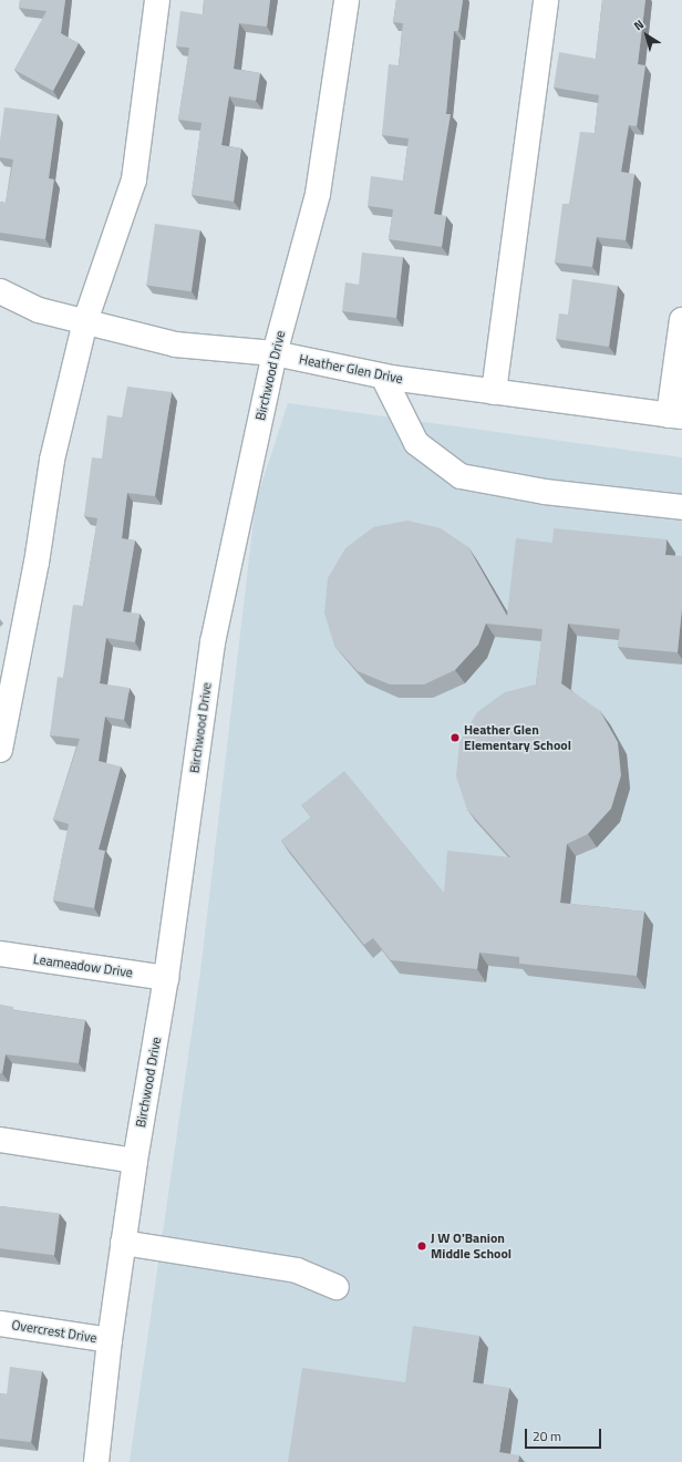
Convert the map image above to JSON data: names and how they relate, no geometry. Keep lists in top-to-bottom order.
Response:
{
  "streets": {
    "street": [
      "Heather Glen Drive",
      "Birchwood Drive",
      "Leameadow Drive",
      "Overcrest Drive"
    ]
  },
  "crossings": [
    ["Heather Glen Drive", "Birchwood Drive"],
    ["Birchwood Drive", "Leameadow Drive"],
    ["Birchwood Drive", "Overcrest Drive"]
  ],
  "places": ["Heather Glen Elementary School", "J W O'Banion Middle School"],
  "scale_bar": "20 m",
  "north": "top left"
}
